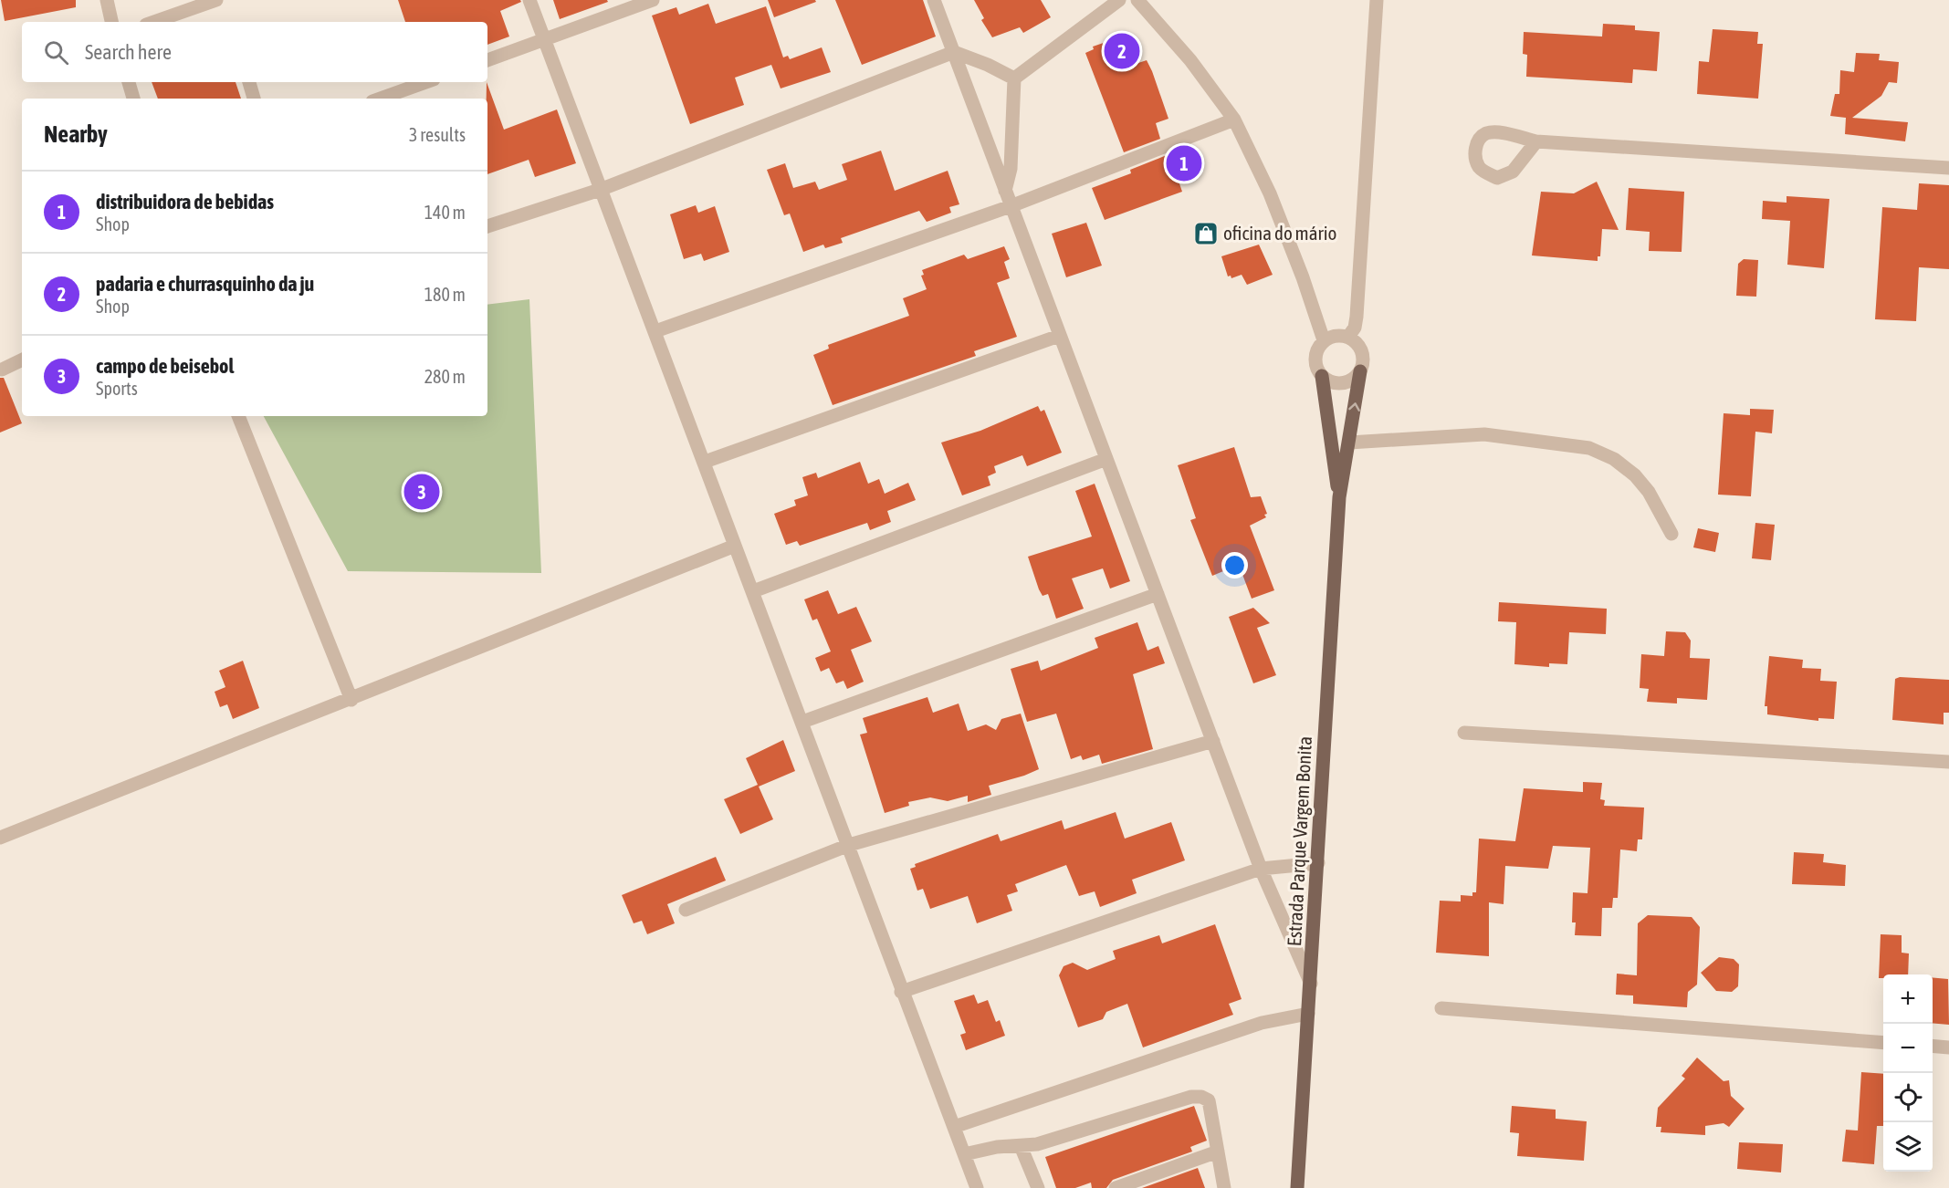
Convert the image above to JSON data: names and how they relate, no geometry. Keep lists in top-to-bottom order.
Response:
{
  "streets": {
    "main road": ["Estrada Parque Vargem Bonita"]
  },
  "places": {
    "shop": ["oficina do mário"]
  },
  "page": {
    "search": "Search here",
    "pins": ["2", "1", "3"],
    "heading": ["Nearby", "3 results"],
    "list": [
      {
        "mark": "1",
        "name": "distribuidora de bebidas",
        "note": "Shop",
        "value": "140 m"
      },
      {
        "mark": "2",
        "name": "padaria e churrasquinho da ju",
        "note": "Shop",
        "value": "180 m"
      },
      {
        "mark": "3",
        "name": "campo de beisebol",
        "note": "Sports",
        "value": "280 m"
      }
    ],
    "map_buttons": ["+", "−"]
  }
}
